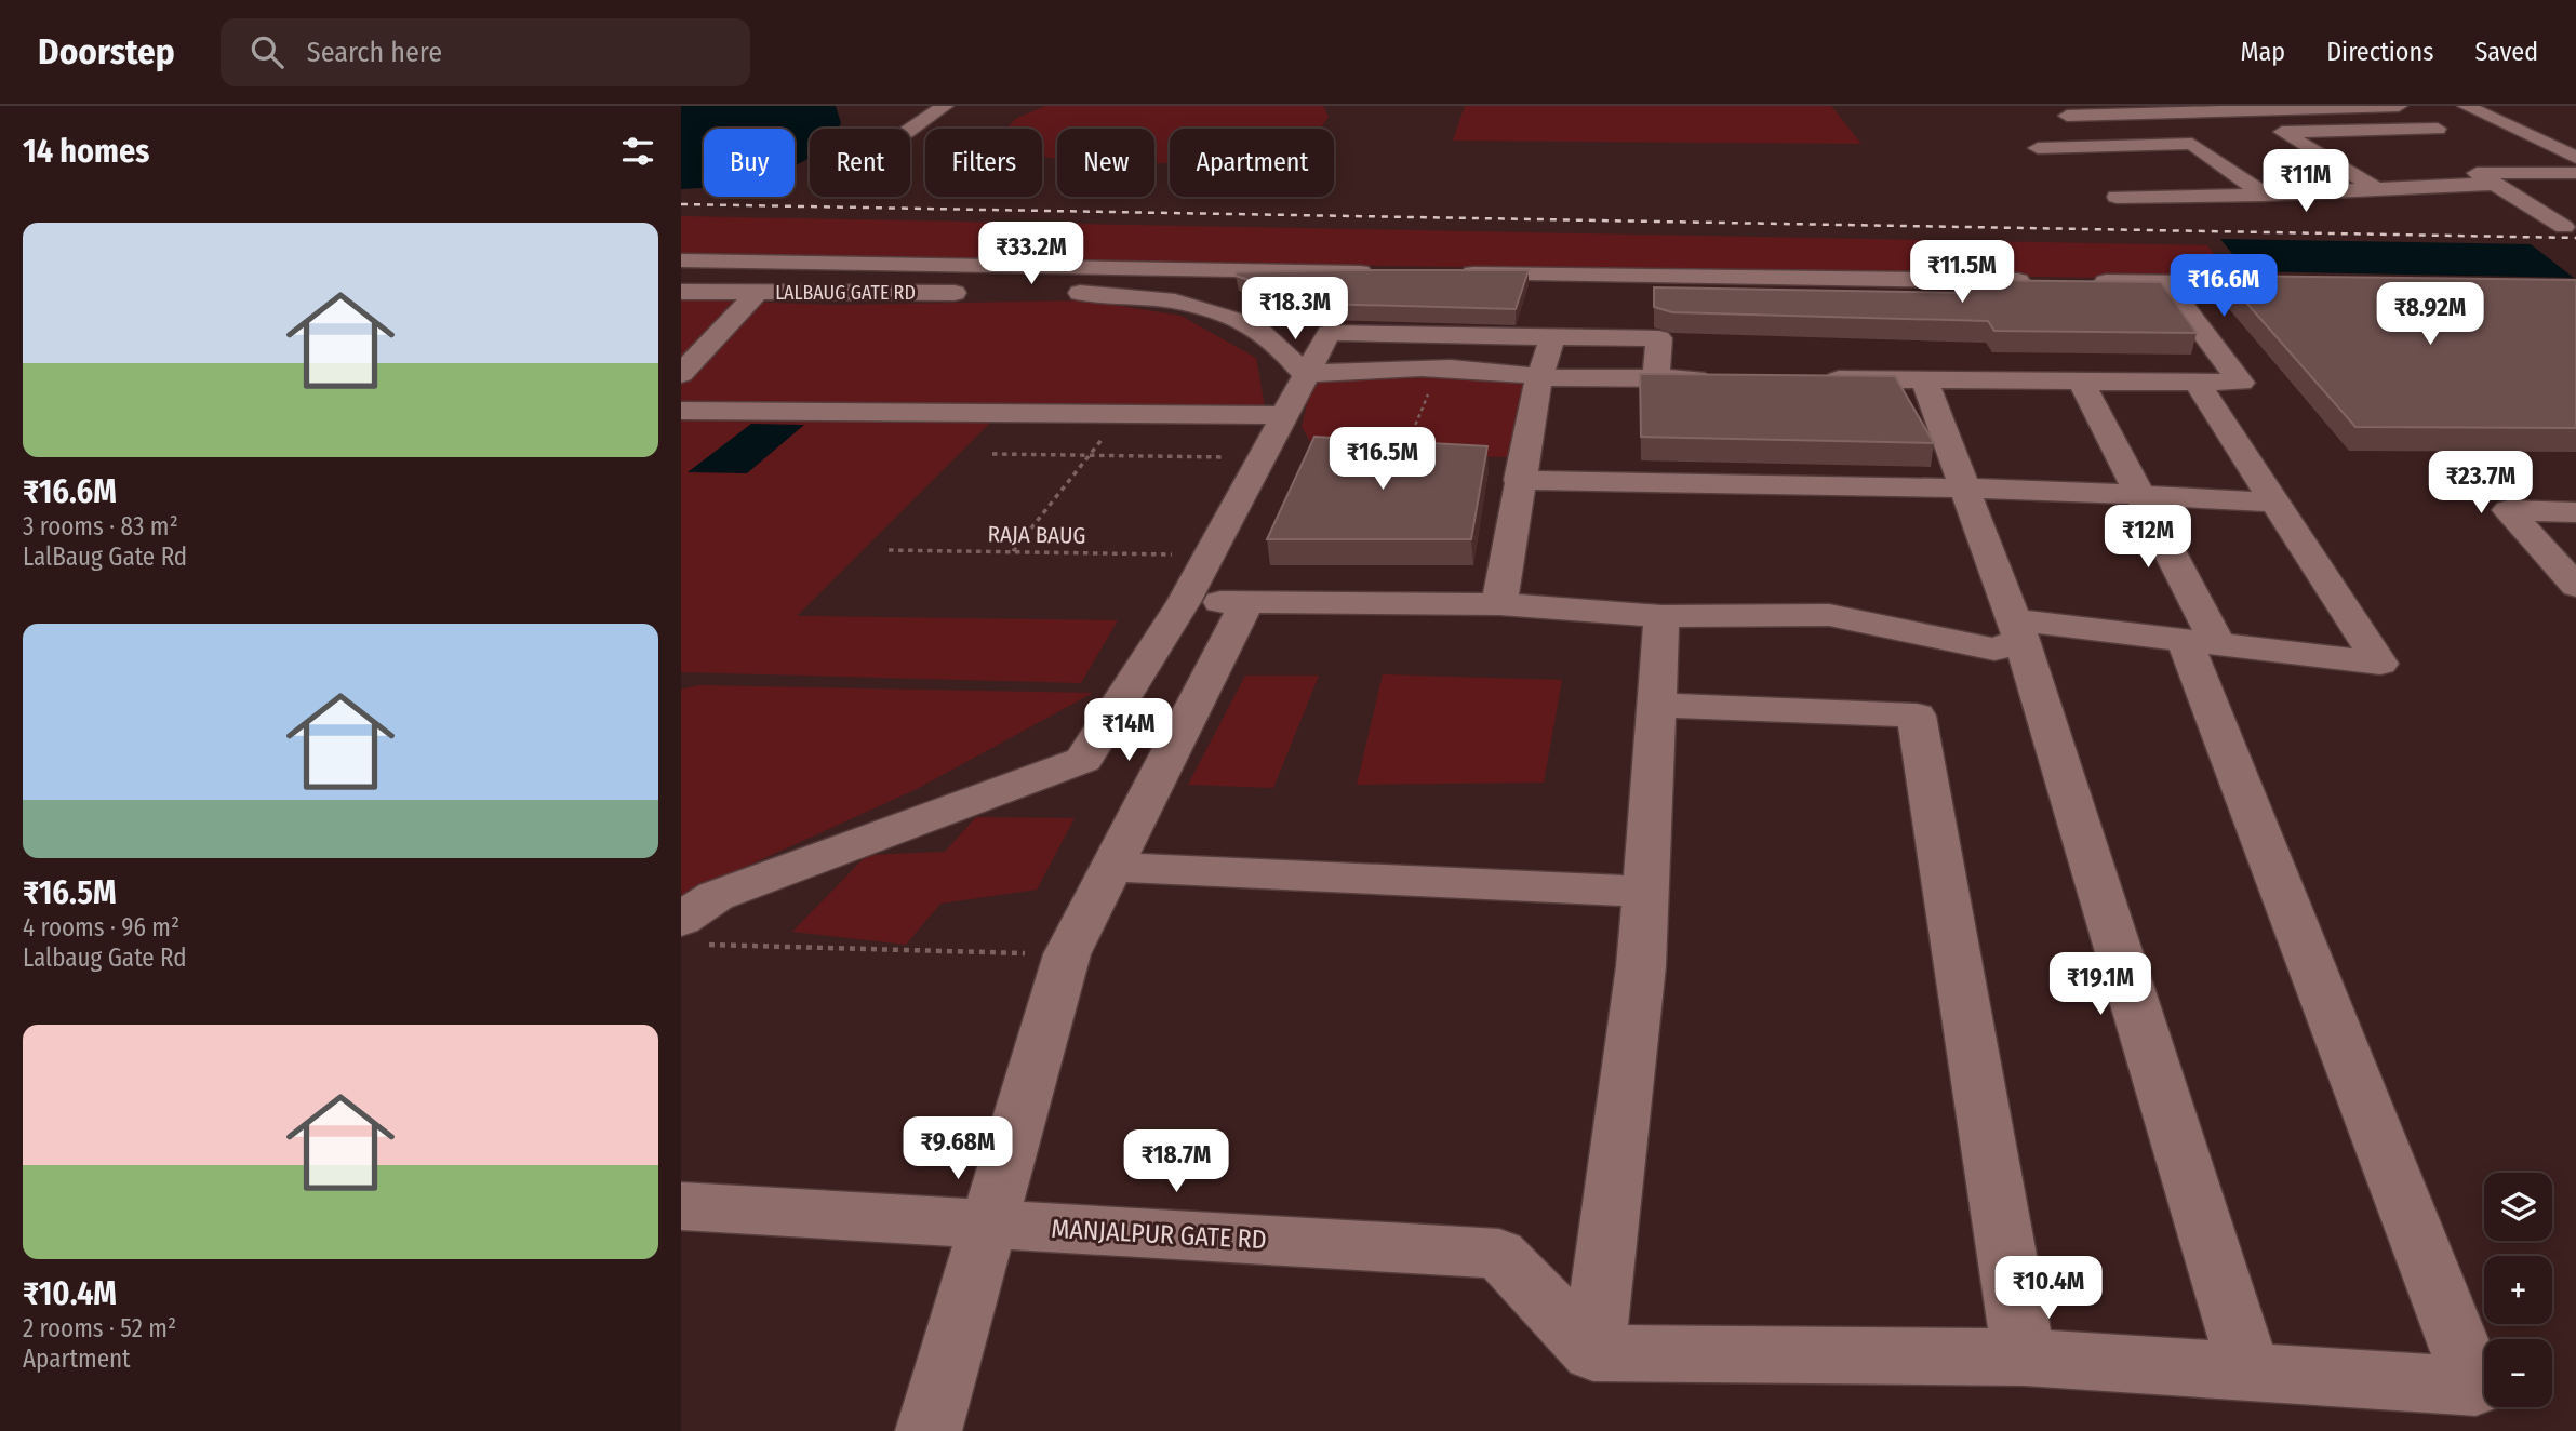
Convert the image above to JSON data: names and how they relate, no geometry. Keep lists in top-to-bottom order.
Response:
{
  "streets": {
    "street": ["LALBAUG GATE RD", "MANJALPUR GATE RD"],
    "path": ["RAJA BAUG"]
  },
  "page": {
    "header": "Doorstep",
    "search": "Search here",
    "nav": ["Map", "Directions", "Saved"],
    "heading": "14 homes",
    "chip": [
      "Buy",
      "Rent",
      "Filters",
      "New",
      "Apartment"
    ],
    "price": [
      "₹11M",
      "₹33.2M",
      "₹11.5M",
      "₹16.6M",
      "₹18.3M",
      "₹8.92M",
      "₹16.5M",
      "₹23.7M",
      "₹12M",
      "₹14M",
      "₹19.1M",
      "₹9.68M",
      "₹18.7M",
      "₹10.4M"
    ],
    "list": [
      {
        "name": "₹16.6M",
        "note": "3 rooms · 83 m² · LalBaug Gate Rd"
      },
      {
        "name": "₹16.5M",
        "note": "4 rooms · 96 m² · Lalbaug Gate Rd"
      },
      {
        "name": "₹10.4M",
        "note": "2 rooms · 52 m² · Apartment"
      }
    ],
    "map_buttons": ["+", "−"]
  }
}
